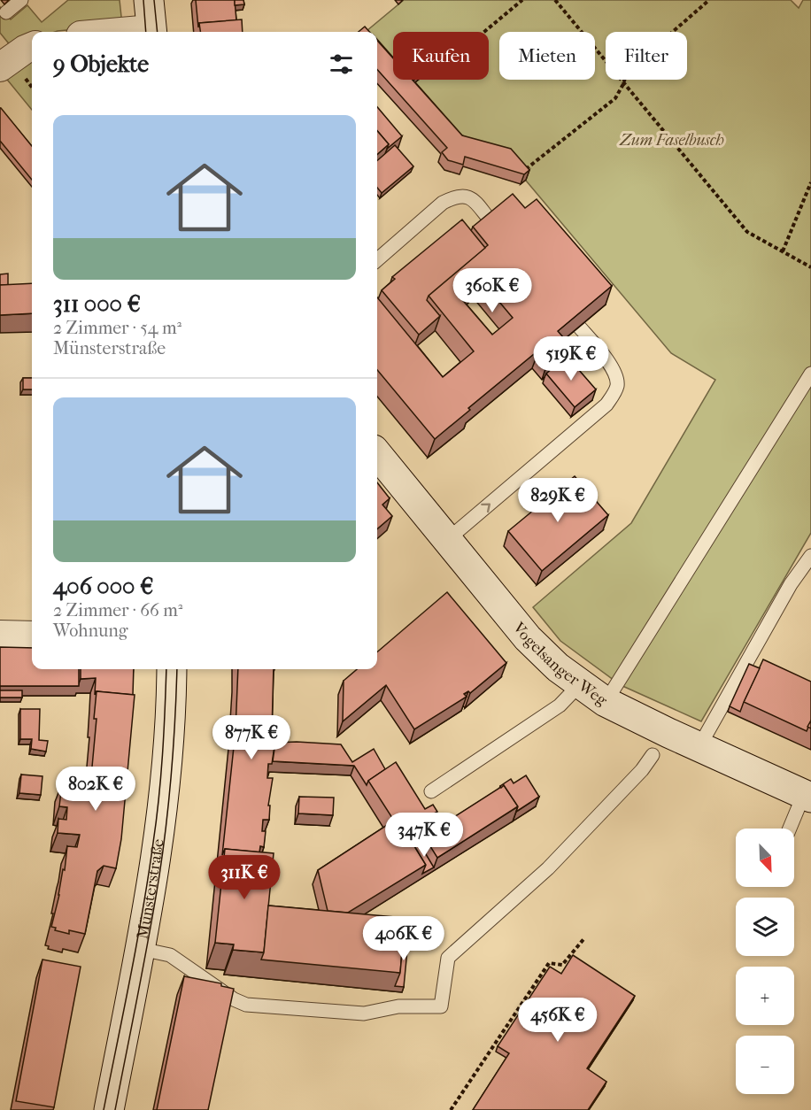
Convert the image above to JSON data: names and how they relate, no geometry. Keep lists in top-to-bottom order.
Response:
{
  "streets": {
    "street": ["Vogelsanger Weg", "Münsterstraße"]
  },
  "parks": ["Zum Faselbusch"],
  "north": "bottom right",
  "page": {
    "chip": ["Kaufen", "Mieten", "Filter"],
    "heading": "9 Objekte",
    "list": [
      {
        "name": "311 000 €",
        "note": "2 Zimmer · 54 m² · Münsterstraße"
      },
      {
        "name": "406 000 €",
        "note": "2 Zimmer · 66 m² · Wohnung"
      }
    ],
    "price": [
      "360K €",
      "519K €",
      "829K €",
      "877K €",
      "802K €",
      "347K €",
      "311K €",
      "406K €",
      "456K €"
    ],
    "map_buttons": ["+", "−"]
  }
}
